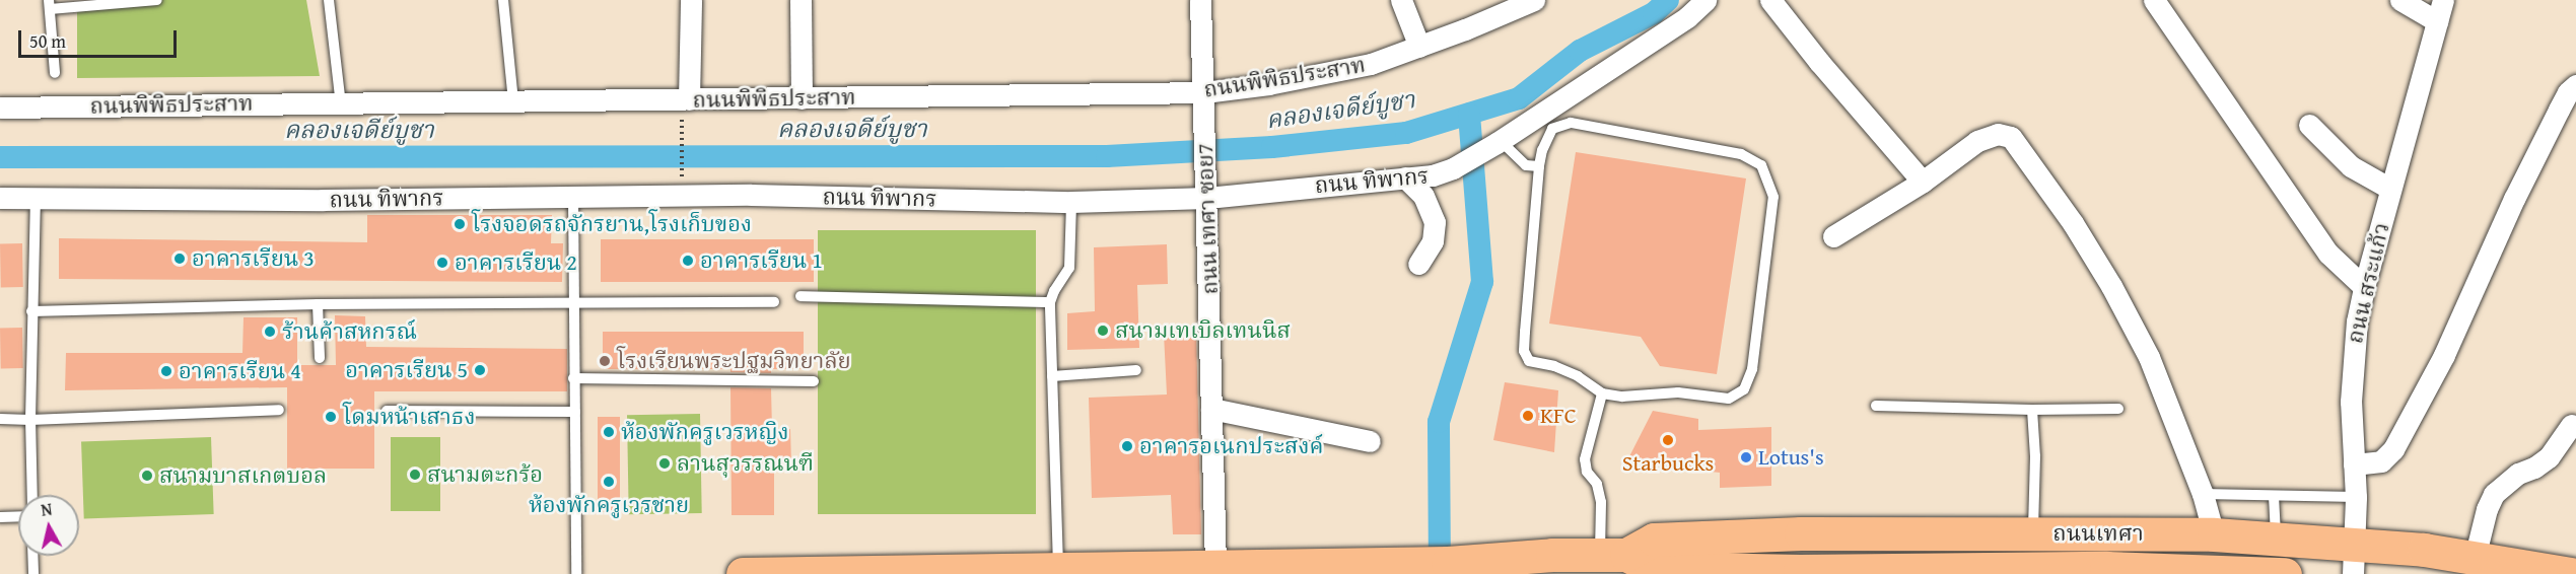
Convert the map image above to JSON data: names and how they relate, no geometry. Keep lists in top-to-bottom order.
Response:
{
  "streets": {
    "main road": ["ถนนเทศา"],
    "street": [
      "ถนนพิพิธประสาท",
      "ถนน ทิพากร",
      "ถนน เทศา ซอย7",
      "ถนน สระแก้ว"
    ]
  },
  "crossings": [
    ["ถนนพิพิธประสาท", "ถนน เทศา ซอย7"],
    ["ถนน ทิพากร", "ถนน เทศา ซอย7"],
    ["ถนน เทศา ซอย7", "ถนนเทศา"],
    ["ถนน สระแก้ว", "ถนนเทศา"]
  ],
  "water": ["คลองเจดีย์บูชา"],
  "places": [
    "โรงจอดรถจักรยาน,โรงเก็บของ",
    "อาคารเรียน 3",
    "อาคารเรียน 1",
    "อาคารเรียน 2",
    "สนามเทเบิลเทนนิส",
    "ร้านค้าสหกรณ์",
    "โรงเรียนพระปฐมวิทยาลัย",
    "อาคารเรียน 5",
    "อาคารเรียน 4",
    "KFC",
    "โดมหน้าเสาธง",
    "ห้องพักครูเวรหญิง",
    "Starbucks",
    "อาคารอเนกประสงค์",
    "Lotus's",
    "ลานสุวรรณนฑี",
    "สนามตะกร้อ",
    "สนามบาสเกตบอล",
    "ห้องพักครูเวรชาย"
  ],
  "scale_bar": "50 m",
  "north": "top"
}
